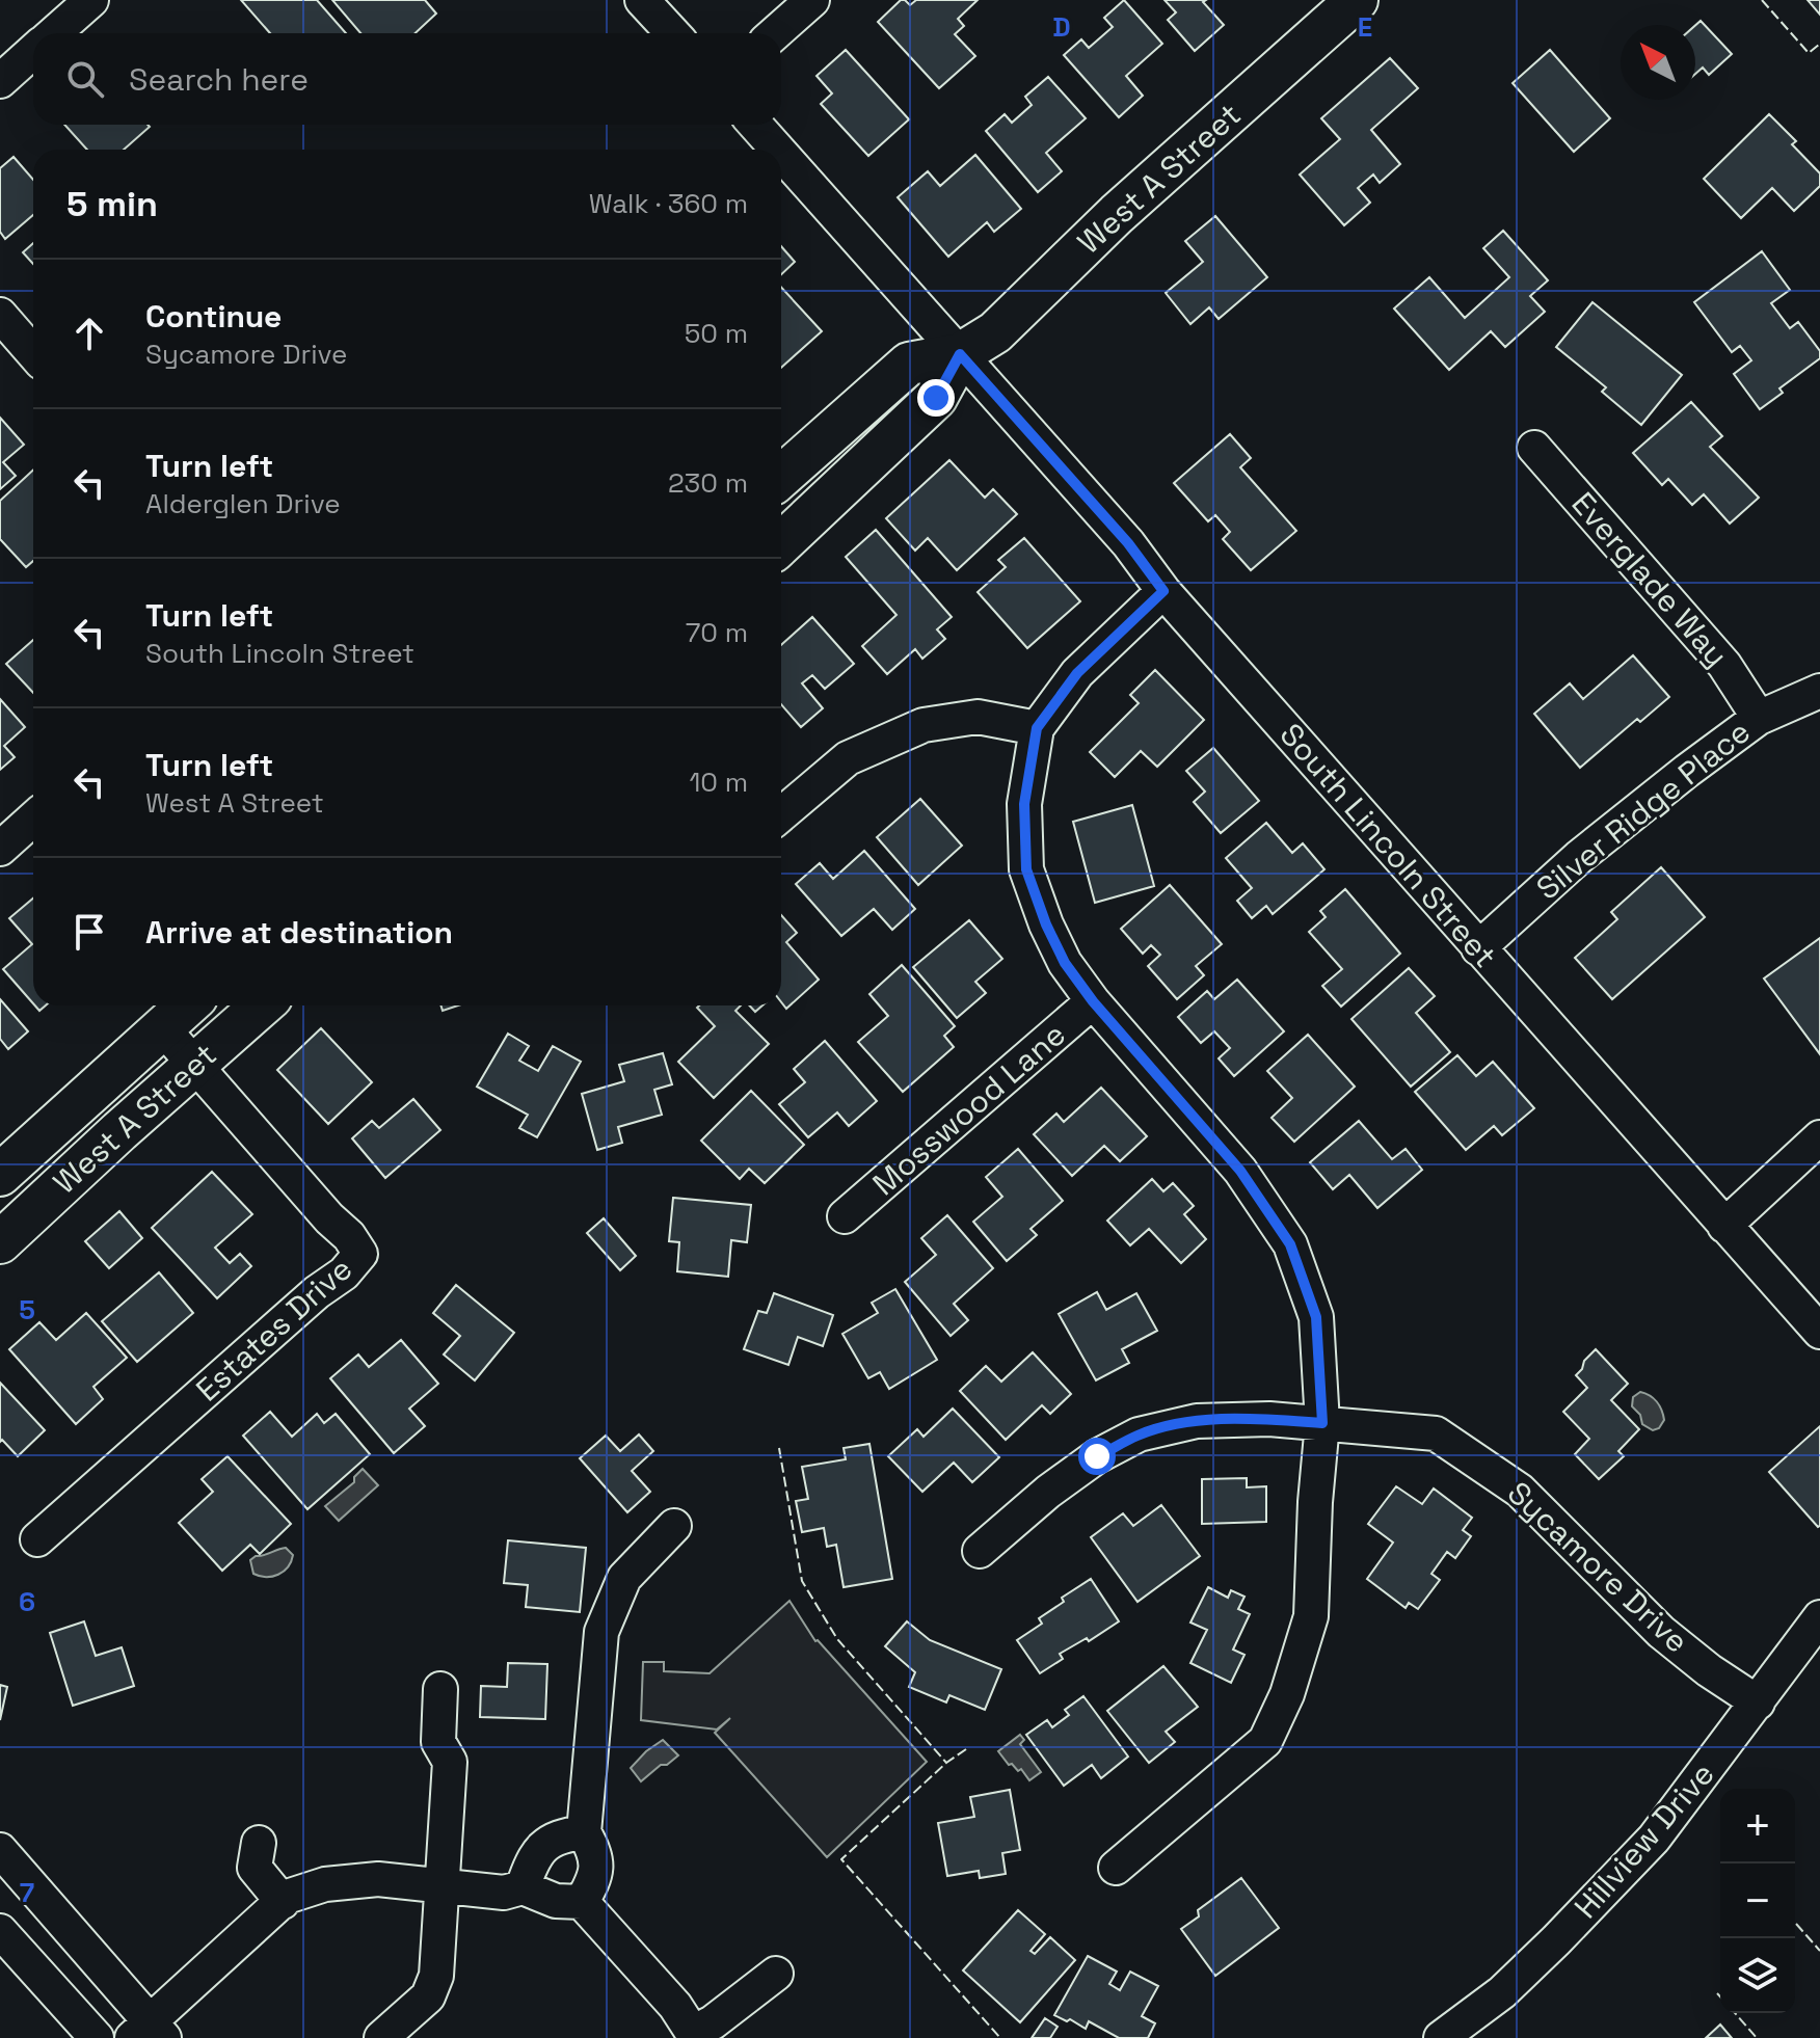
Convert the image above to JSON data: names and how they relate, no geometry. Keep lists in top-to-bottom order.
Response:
{
  "streets": {
    "main road": ["West A Street"],
    "street": [
      "Everglade Way",
      "Silver Ridge Place",
      "South Lincoln Street",
      "Mosswood Lane",
      "Estates Drive",
      "Sycamore Drive",
      "Hillview Drive"
    ]
  },
  "crossings": [
    ["West A Street", "South Lincoln Street"],
    ["West A Street", "Estates Drive"],
    ["Everglade Way", "Silver Ridge Place"],
    ["Silver Ridge Place", "South Lincoln Street"],
    ["Sycamore Drive", "Hillview Drive"]
  ],
  "north": "top left",
  "page": {
    "search": "Search here",
    "heading": ["5 min", "Walk · 360 m"],
    "list": [
      ["Continue", "Sycamore Drive", "50 m"],
      ["Turn left", "Alderglen Drive", "230 m"],
      ["Turn left", "South Lincoln Street", "70 m"],
      ["Turn left", "West A Street", "10 m"],
      "Arrive at destination"
    ],
    "map_buttons": ["+", "−"]
  },
  "grid": {
    "columns": ["D", "E"],
    "rows": ["5", "6", "7"]
  }
}
